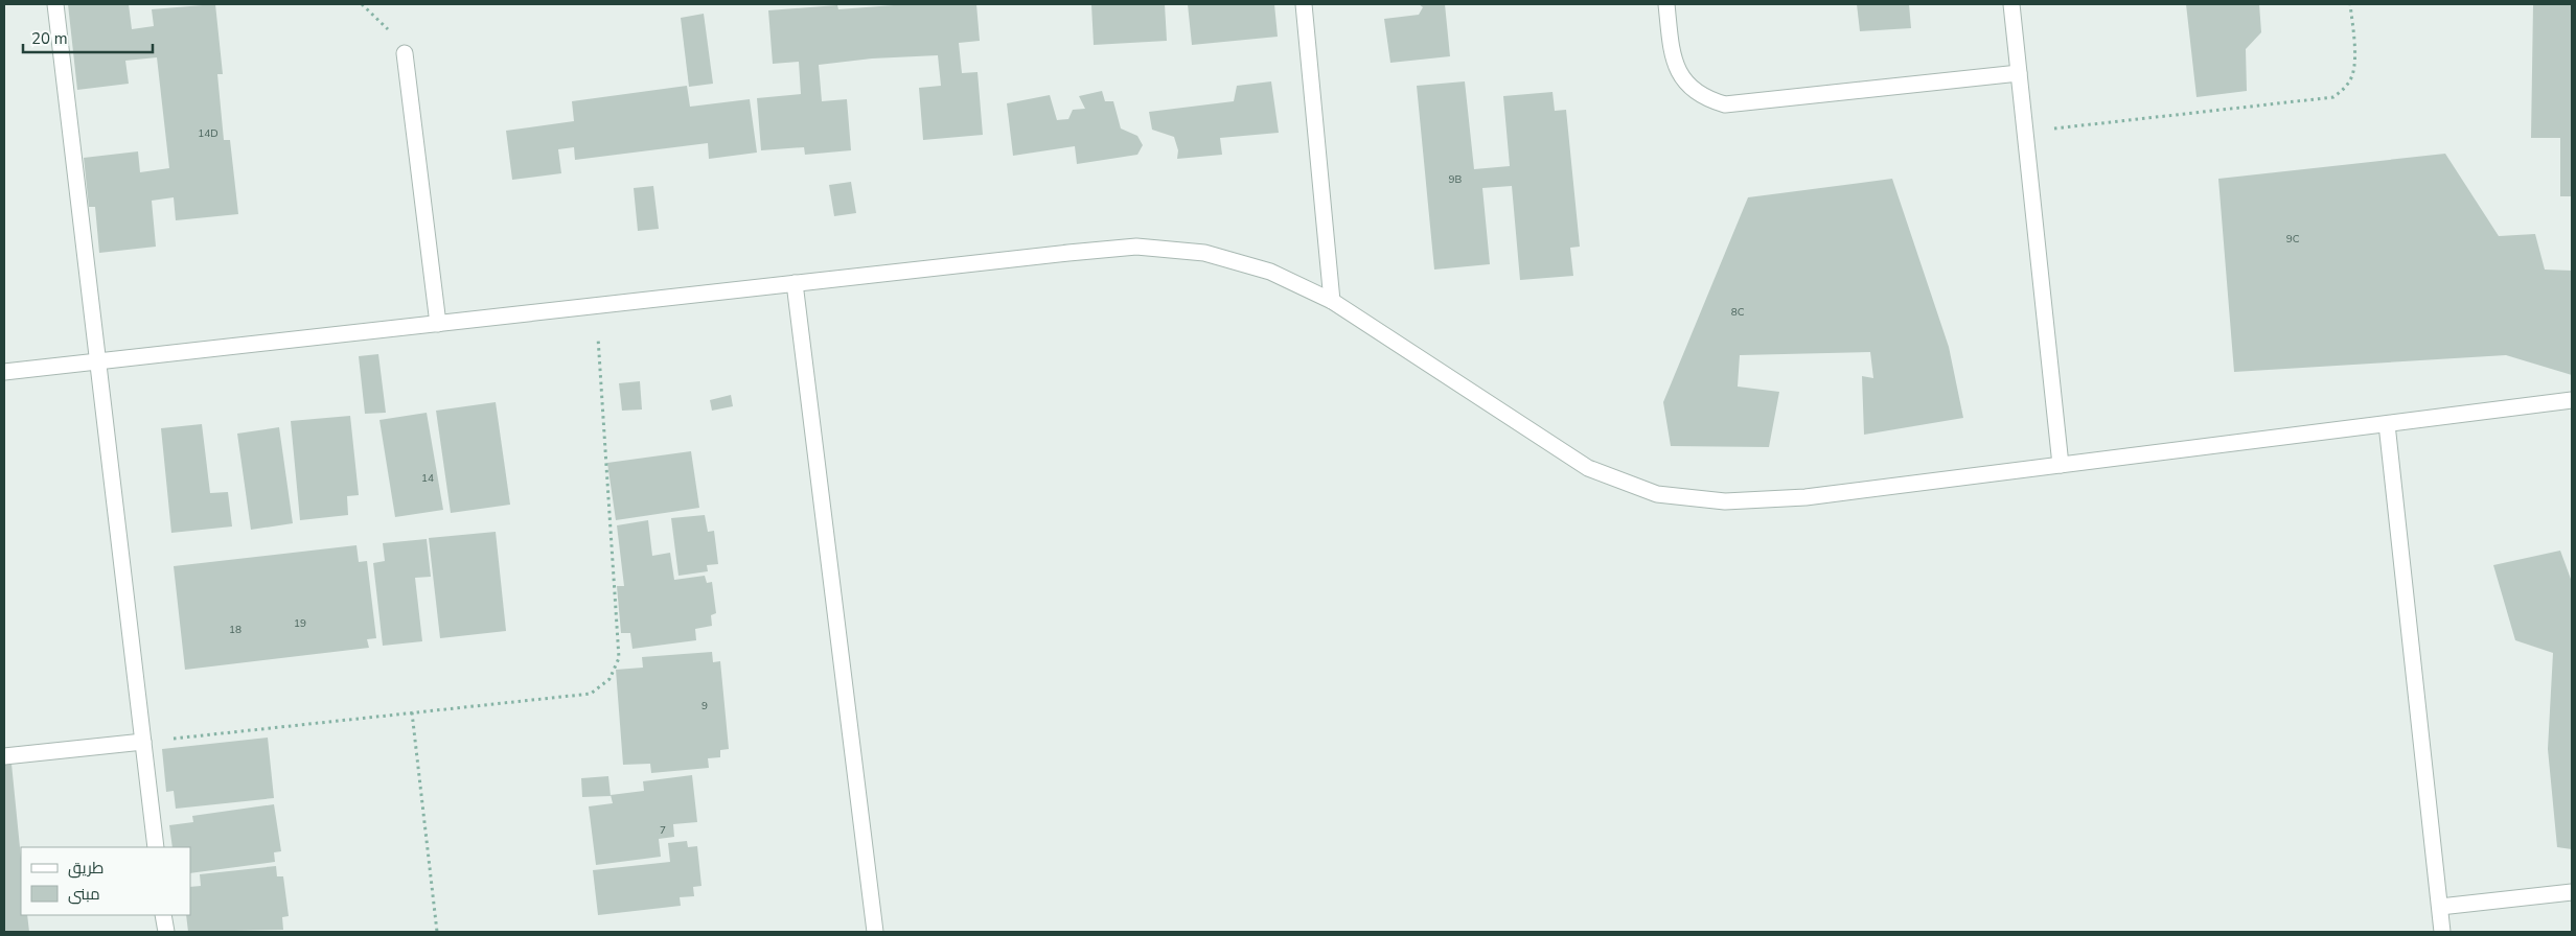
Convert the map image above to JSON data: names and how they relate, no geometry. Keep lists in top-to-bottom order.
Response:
{
  "house_numbers": [
    "14D",
    "9B",
    "9C",
    "8C",
    "14",
    "19",
    "18",
    "9",
    "7"
  ],
  "legend": ["طريق", "مبنى"],
  "scale_bar": "20 m"
}
